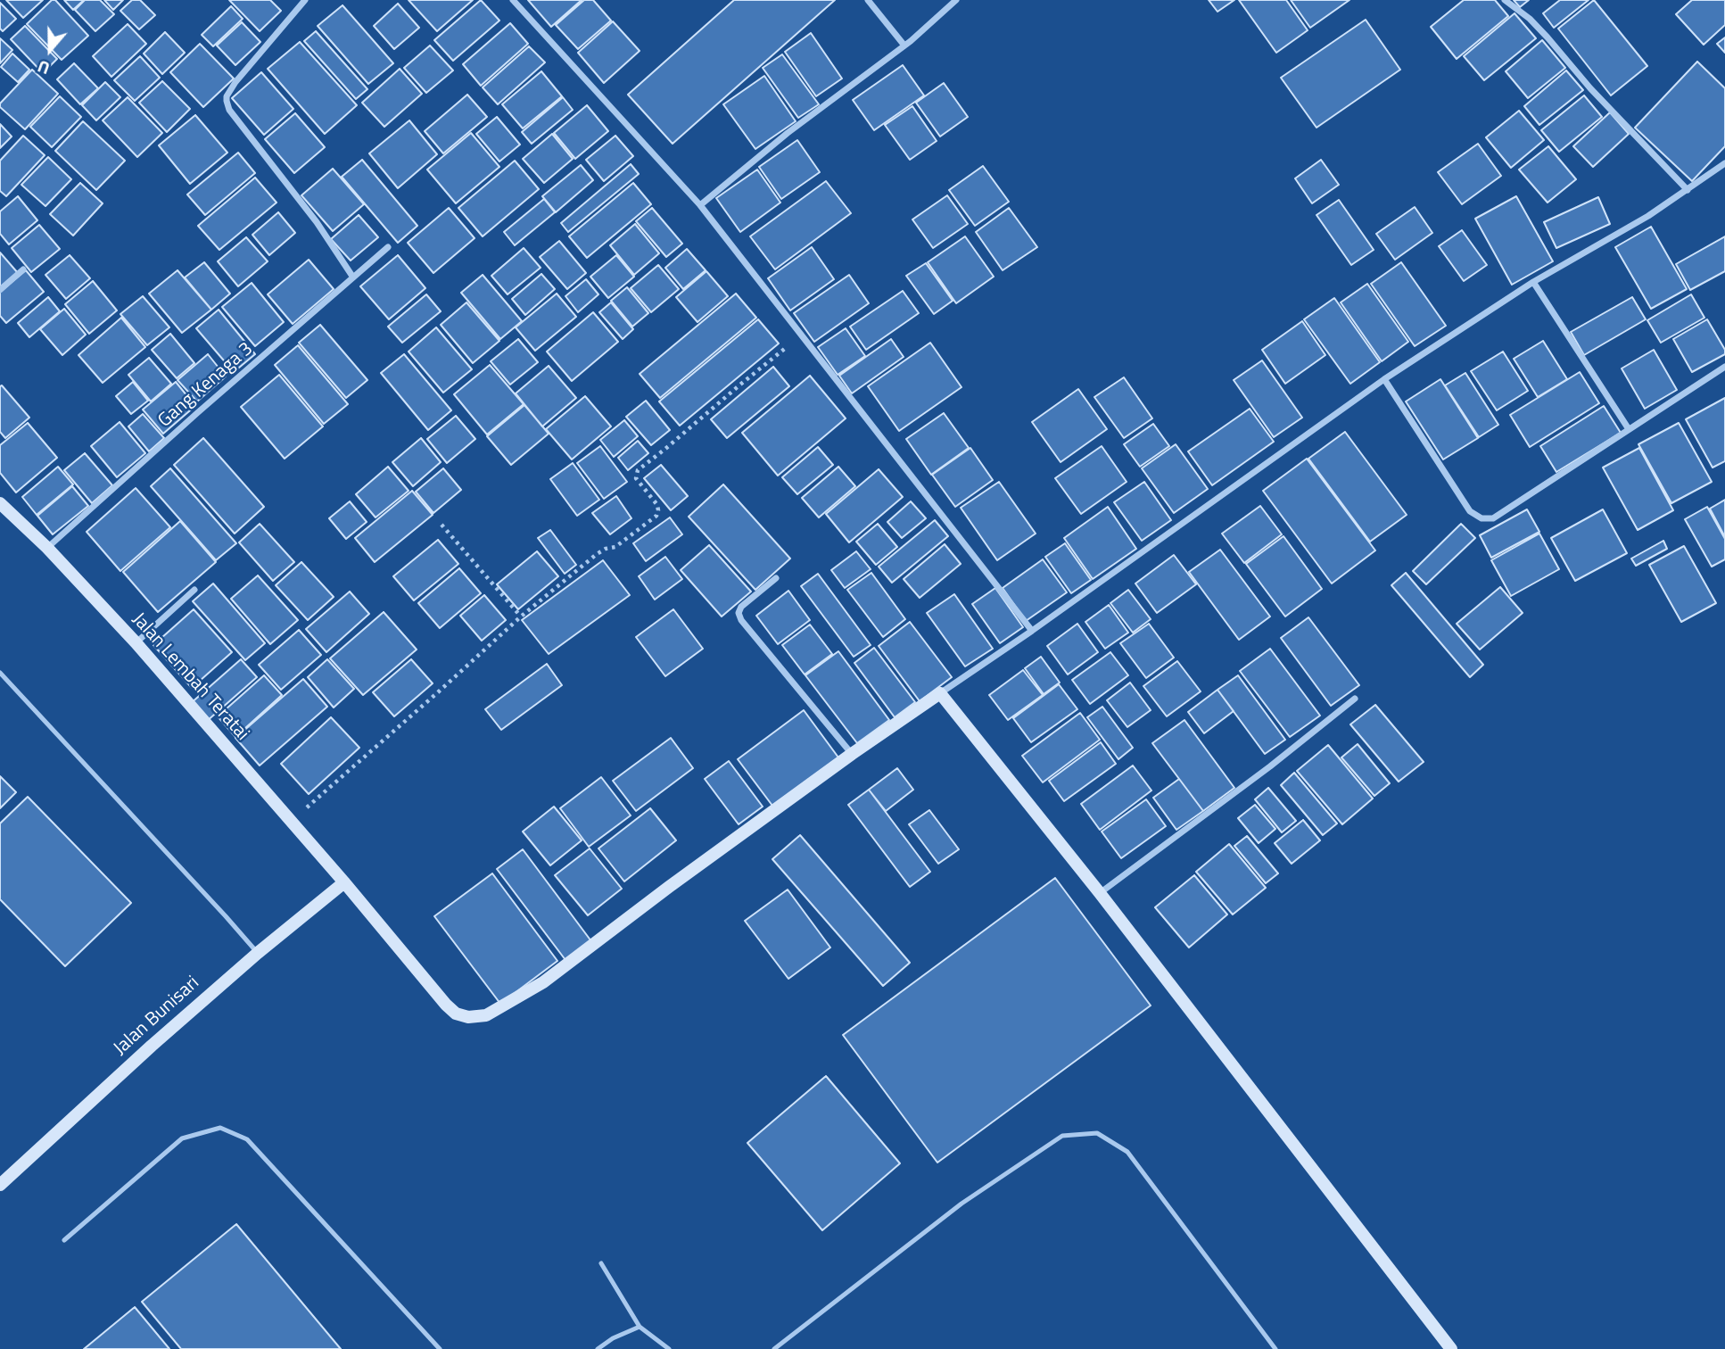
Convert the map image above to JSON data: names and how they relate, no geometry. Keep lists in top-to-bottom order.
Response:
{
  "streets": {
    "street": ["Gang Kenaga 3", "Jalan Lembah Teratai", "Jalan Bunisari"]
  },
  "crossings": [
    ["Gang Kenaga 3", "Jalan Lembah Teratai"],
    ["Jalan Lembah Teratai", "Jalan Bunisari"]
  ],
  "north": "bottom"
}
